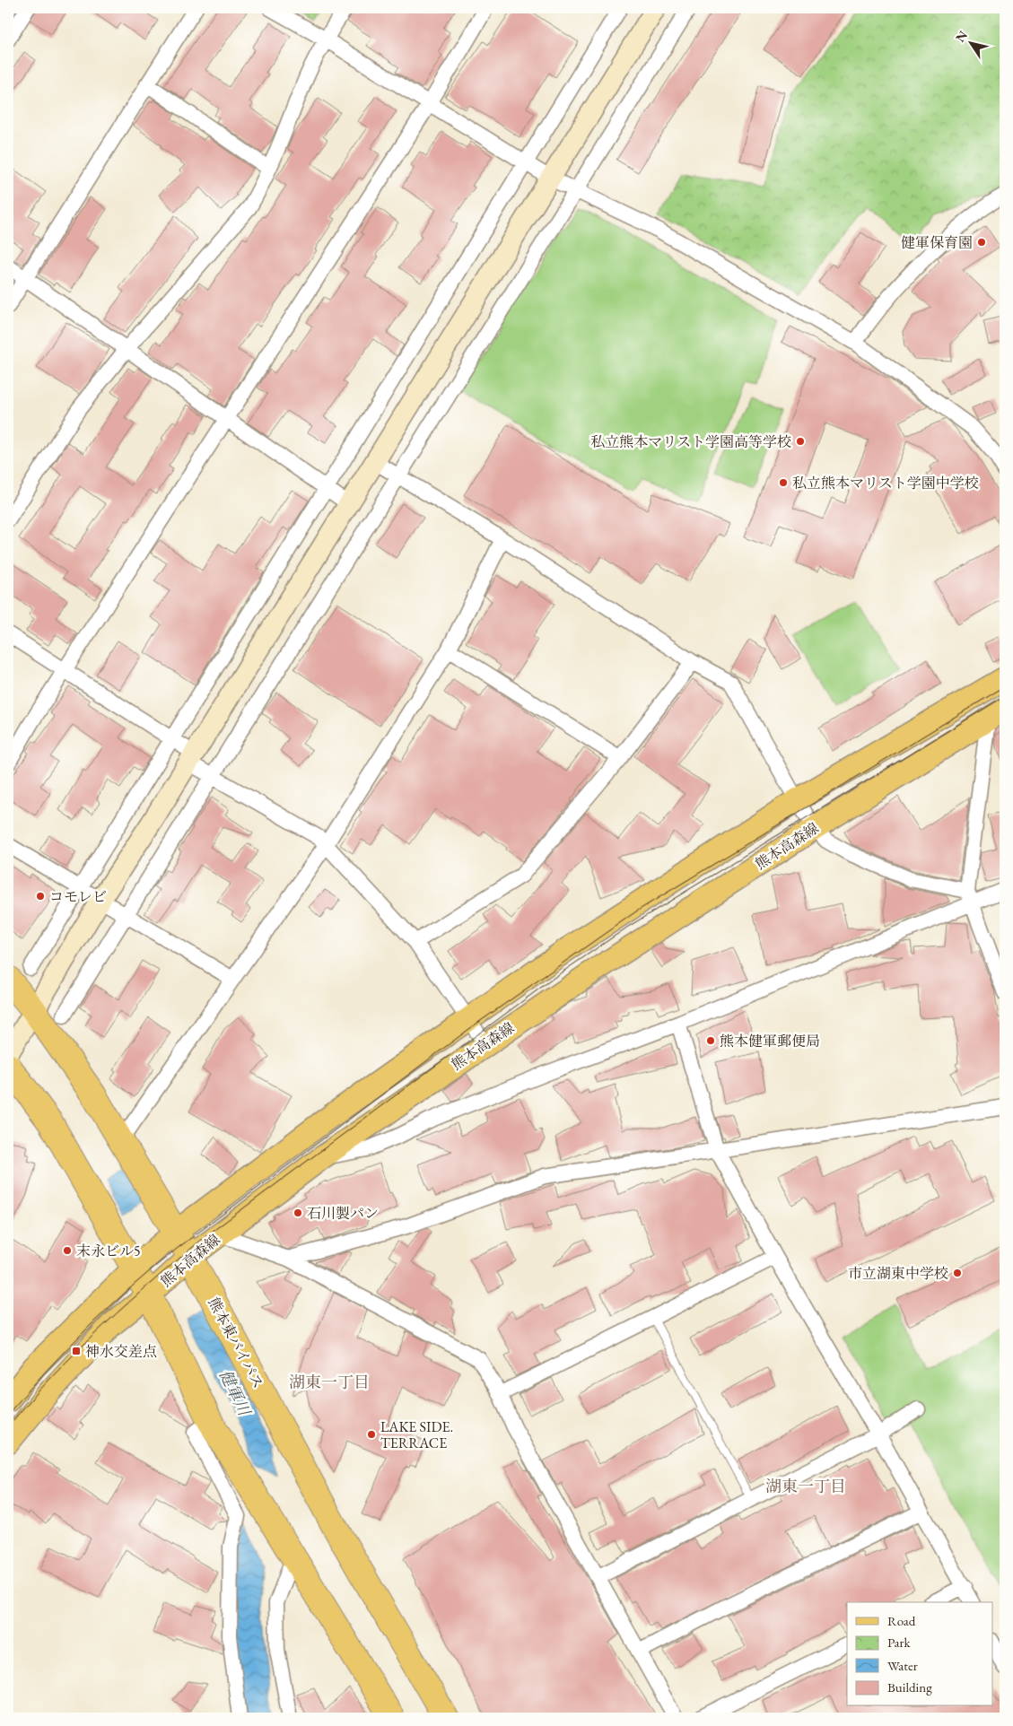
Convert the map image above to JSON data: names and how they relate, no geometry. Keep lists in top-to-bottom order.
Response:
{
  "streets": {
    "highway": ["熊本東バイパス"],
    "main road": ["熊本高森線"]
  },
  "crossings": [
    ["熊本高森線", "熊本東バイパス"]
  ],
  "districts": ["湖東一丁目", "湖東一丁目"],
  "water": ["健軍川"],
  "places": {
    "other": [
      "健軍保育園",
      "私立熊本マリスト学園高等学校",
      "私立熊本マリスト学園中学校",
      "コモレビ",
      "熊本健軍郵便局",
      "石川製パン",
      "末永ビル5",
      "市立湖東中学校",
      "LAKE SIDE. TERRACE"
    ],
    "transit": ["神水交差点"]
  },
  "legend": [
    "Road",
    "Park",
    "Water",
    "Building"
  ],
  "north": "top left"
}
